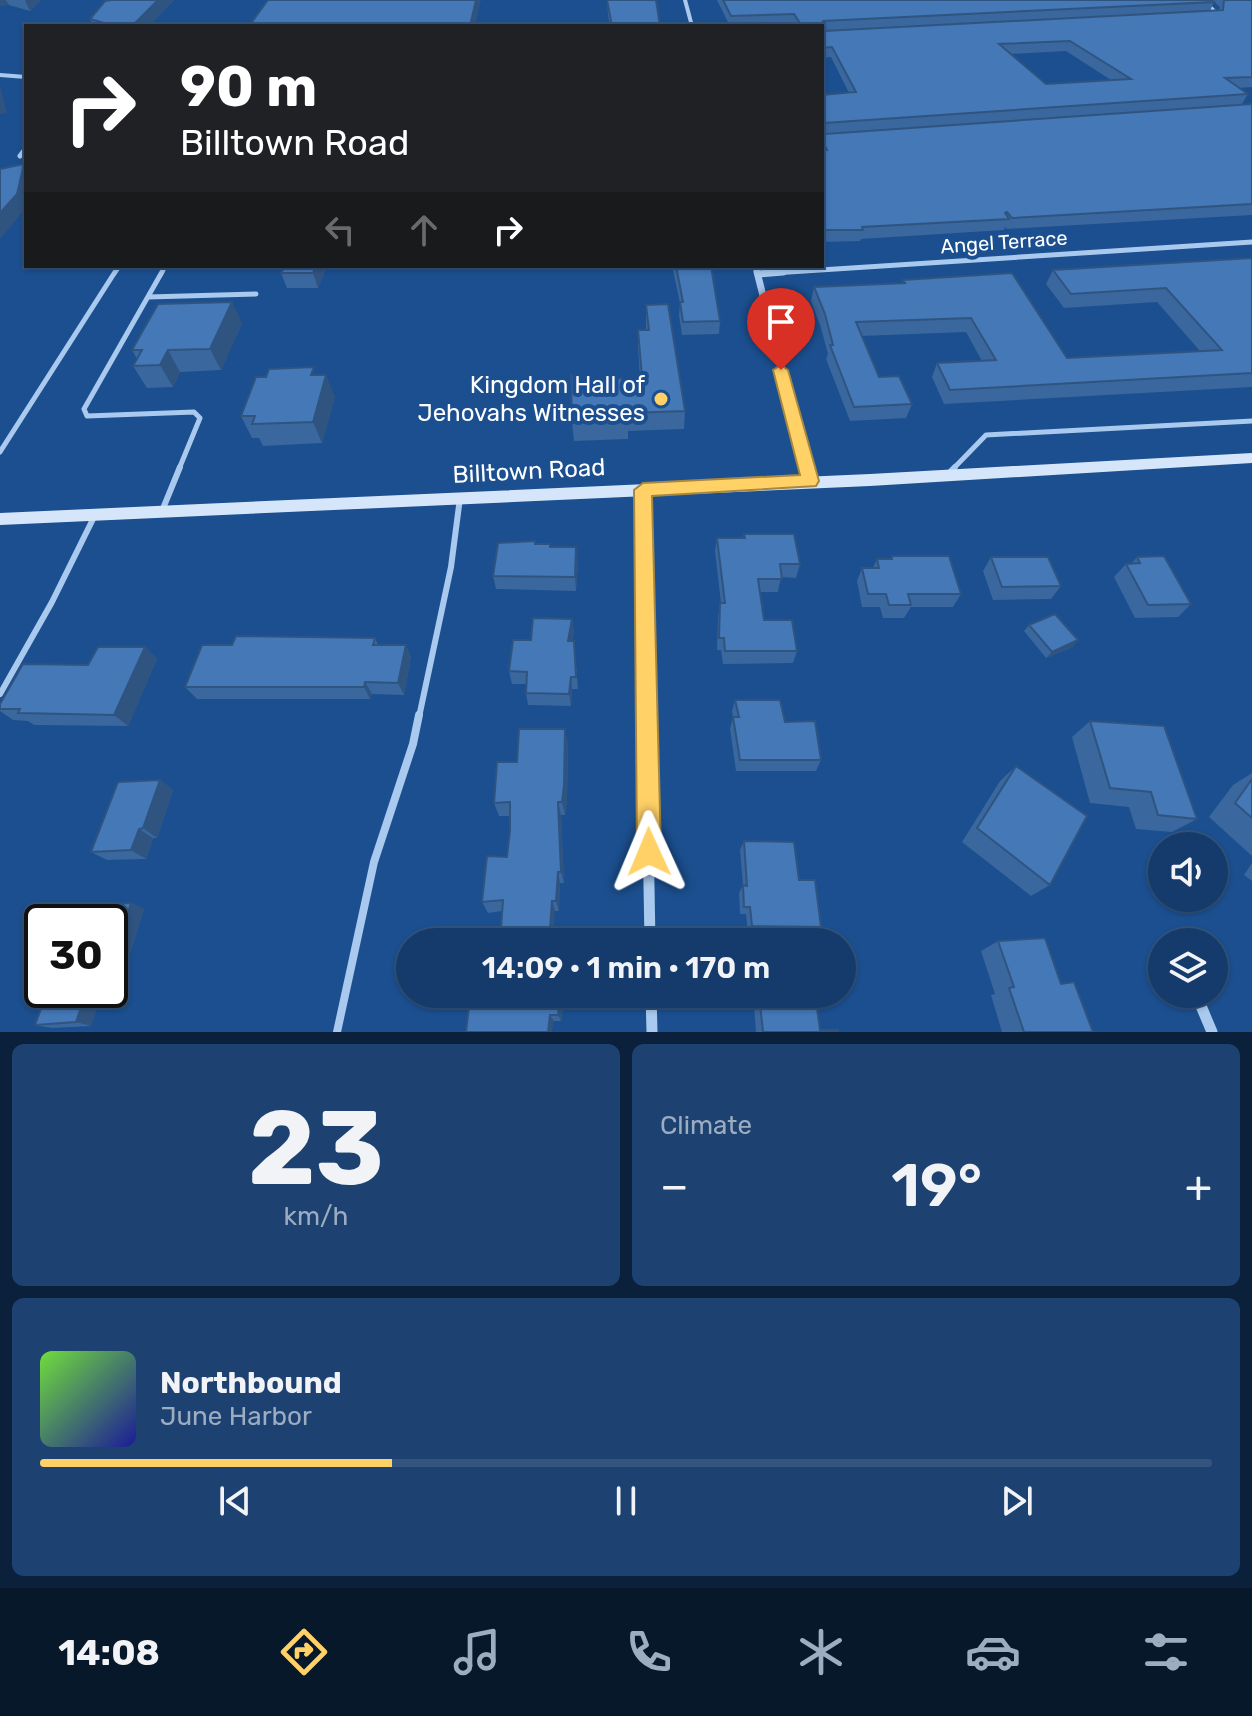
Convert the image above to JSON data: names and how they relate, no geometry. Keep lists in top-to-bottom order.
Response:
{
  "streets": {
    "main road": ["Billtown Road"],
    "street": ["Angel Terrace"]
  },
  "places": ["Kingdom Hall of Jehovahs Witnesses"],
  "page": {
    "turn": ["90 m", "Billtown Road"],
    "limit": "30",
    "trip": "14:09 · 1 min · 170 m",
    "tile": [
      ["23", "km/h"],
      "Climate"
    ],
    "heat": ["−", "19°", "+"],
    "song": ["Northbound", "June Harbor"],
    "tabs": "14:08"
  }
}
